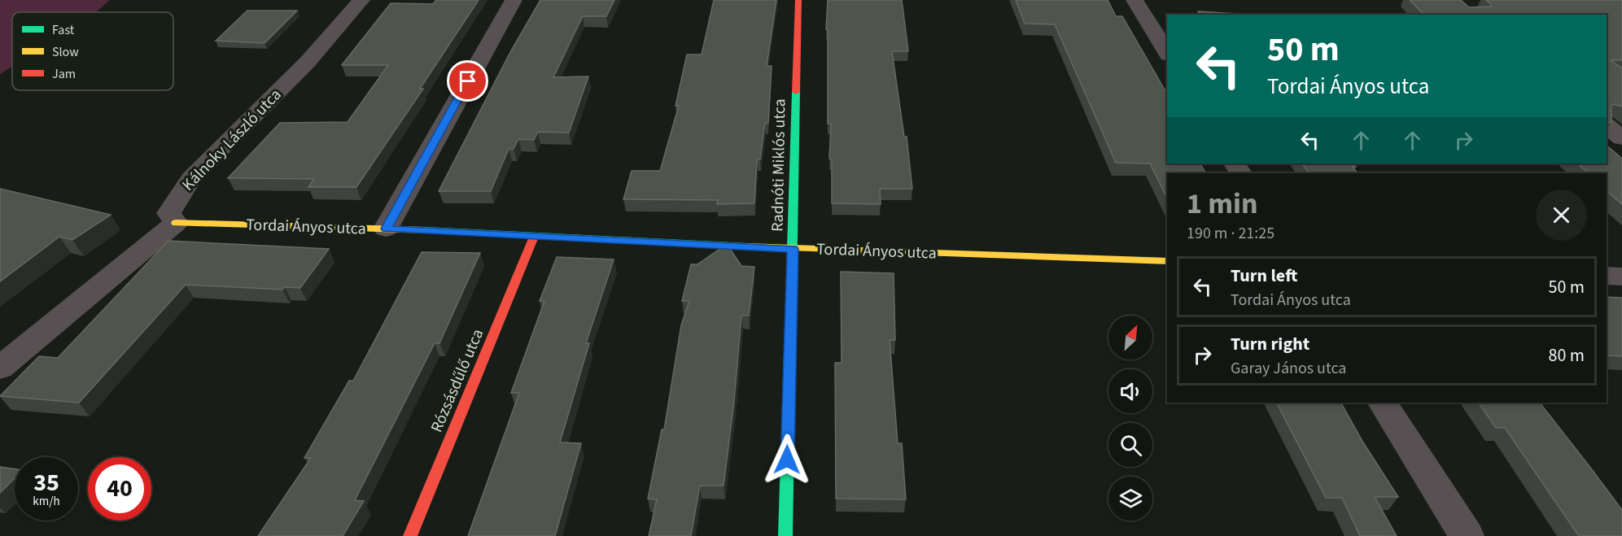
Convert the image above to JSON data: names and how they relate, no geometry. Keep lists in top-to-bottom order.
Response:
{
  "streets": {
    "street": [
      "Kálnoky László utca",
      "Radnóti Miklós utca",
      "Tordai Ányos utca",
      "Rózsásdűlő utca"
    ]
  },
  "crossings": [
    ["Kálnoky László utca", "Tordai Ányos utca"],
    ["Radnóti Miklós utca", "Tordai Ányos utca"],
    ["Tordai Ányos utca", "Rózsásdűlő utca"]
  ],
  "legend": ["Fast", "Slow", "Jam"],
  "north": "top right",
  "page": {
    "turn": ["50 m", "Tordai Ányos utca"],
    "heading": ["1 min", "190 m · 21:25"],
    "list": [
      {
        "name": "Turn left",
        "note": "Tordai Ányos utca",
        "value": "50 m"
      },
      {
        "name": "Turn right",
        "note": "Garay János utca",
        "value": "80 m"
      }
    ],
    "speed": "35 km/h",
    "limit": "40"
  }
}
